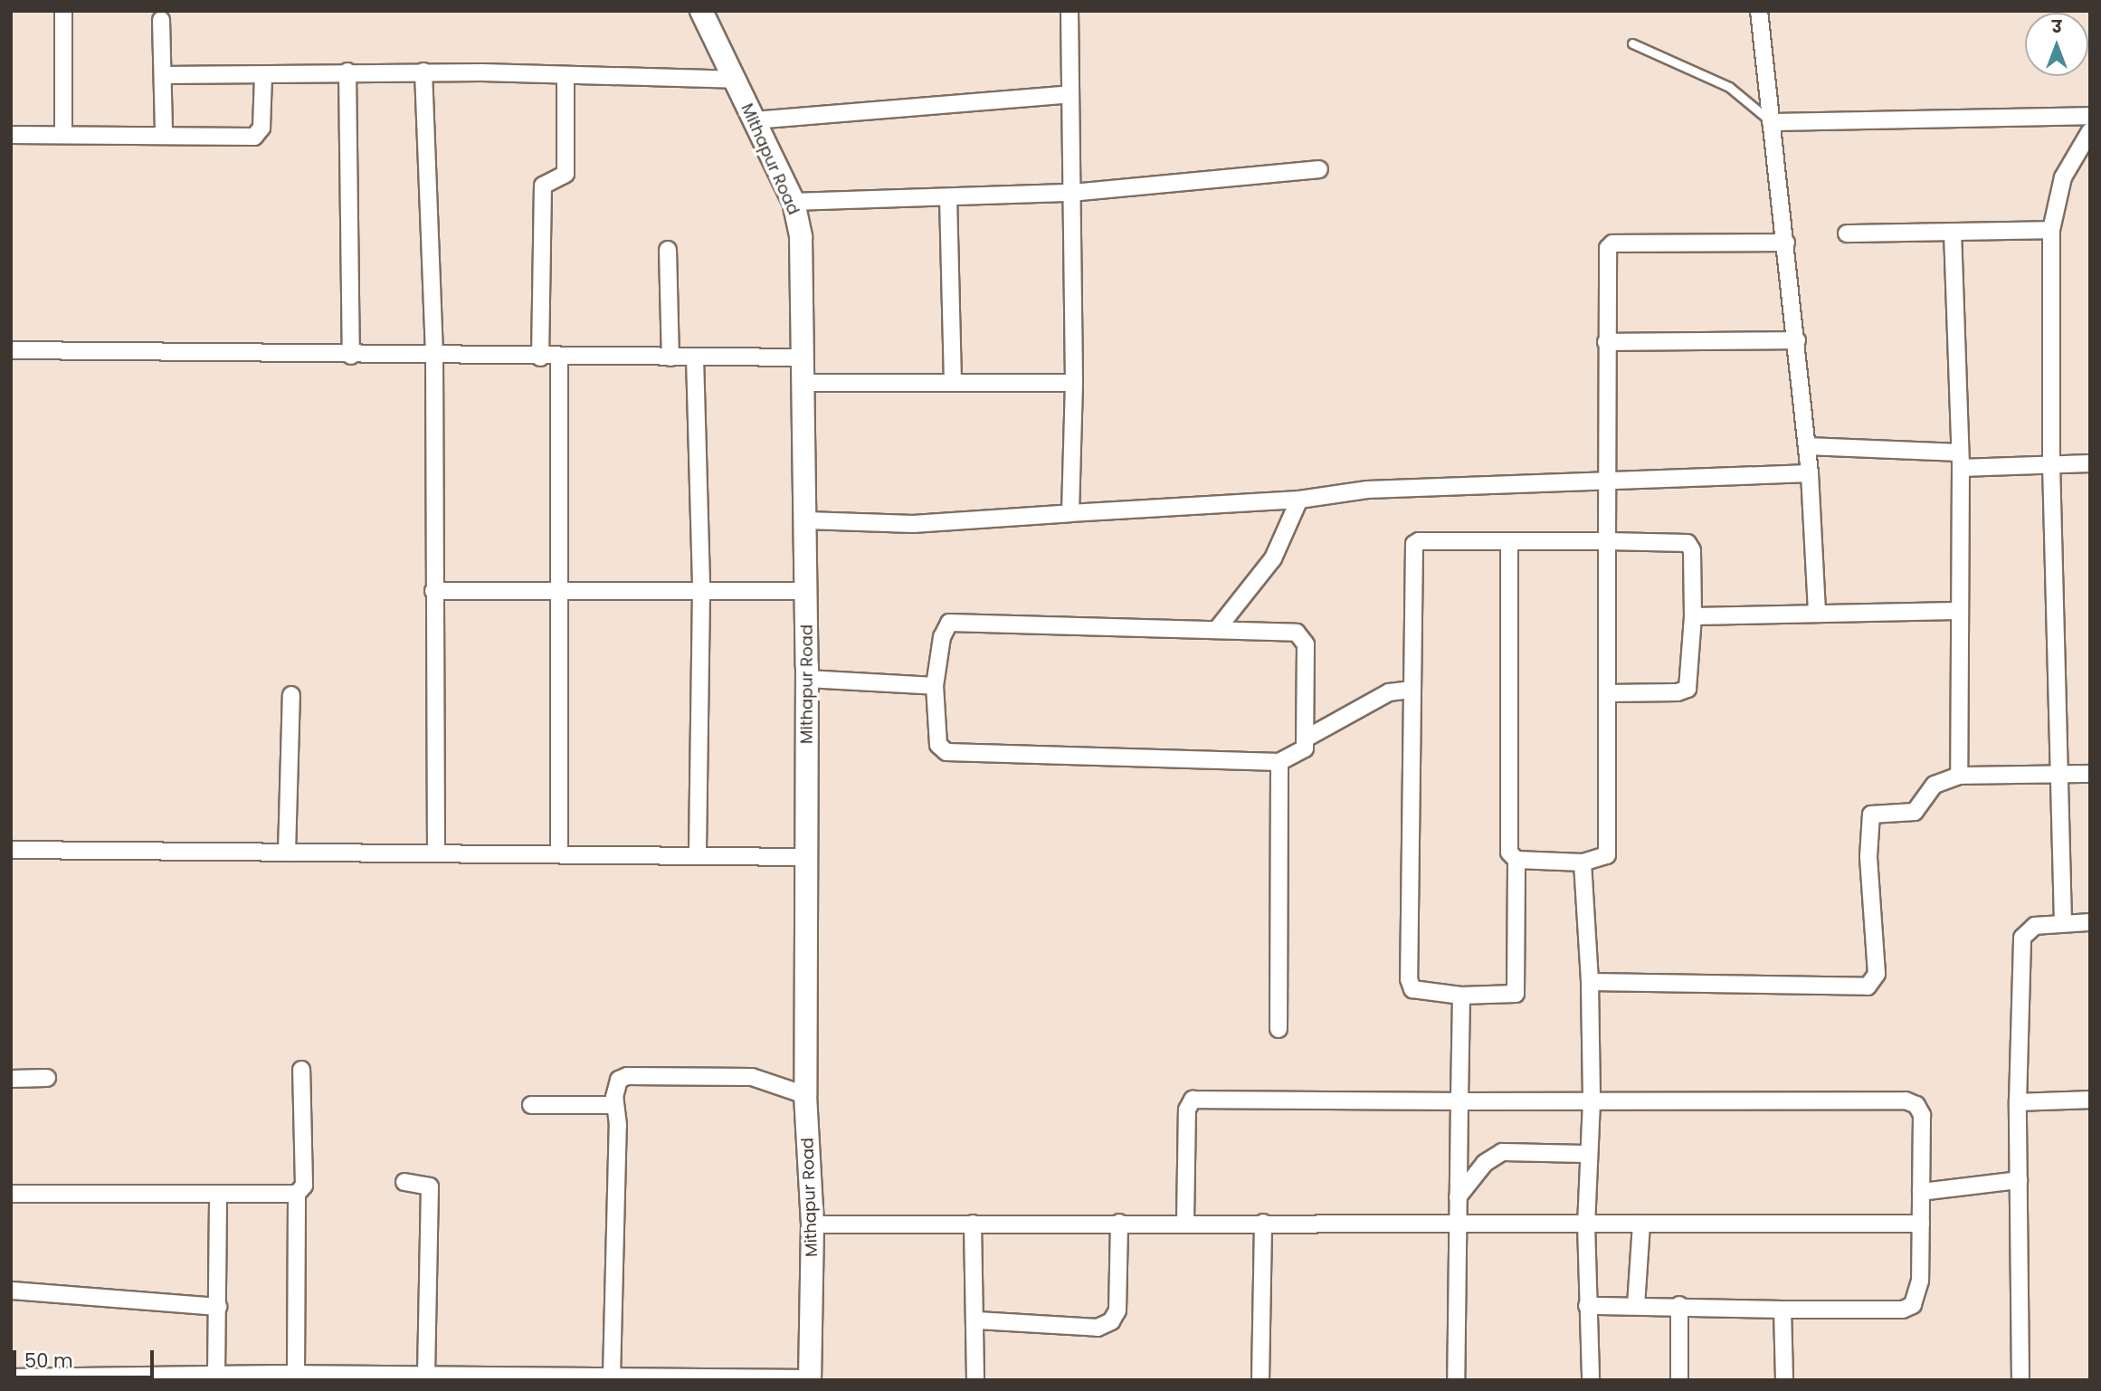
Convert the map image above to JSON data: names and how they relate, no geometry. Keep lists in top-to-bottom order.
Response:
{
  "streets": {
    "street": ["Mithapur Road"]
  },
  "scale_bar": "50 m",
  "north": "top"
}
